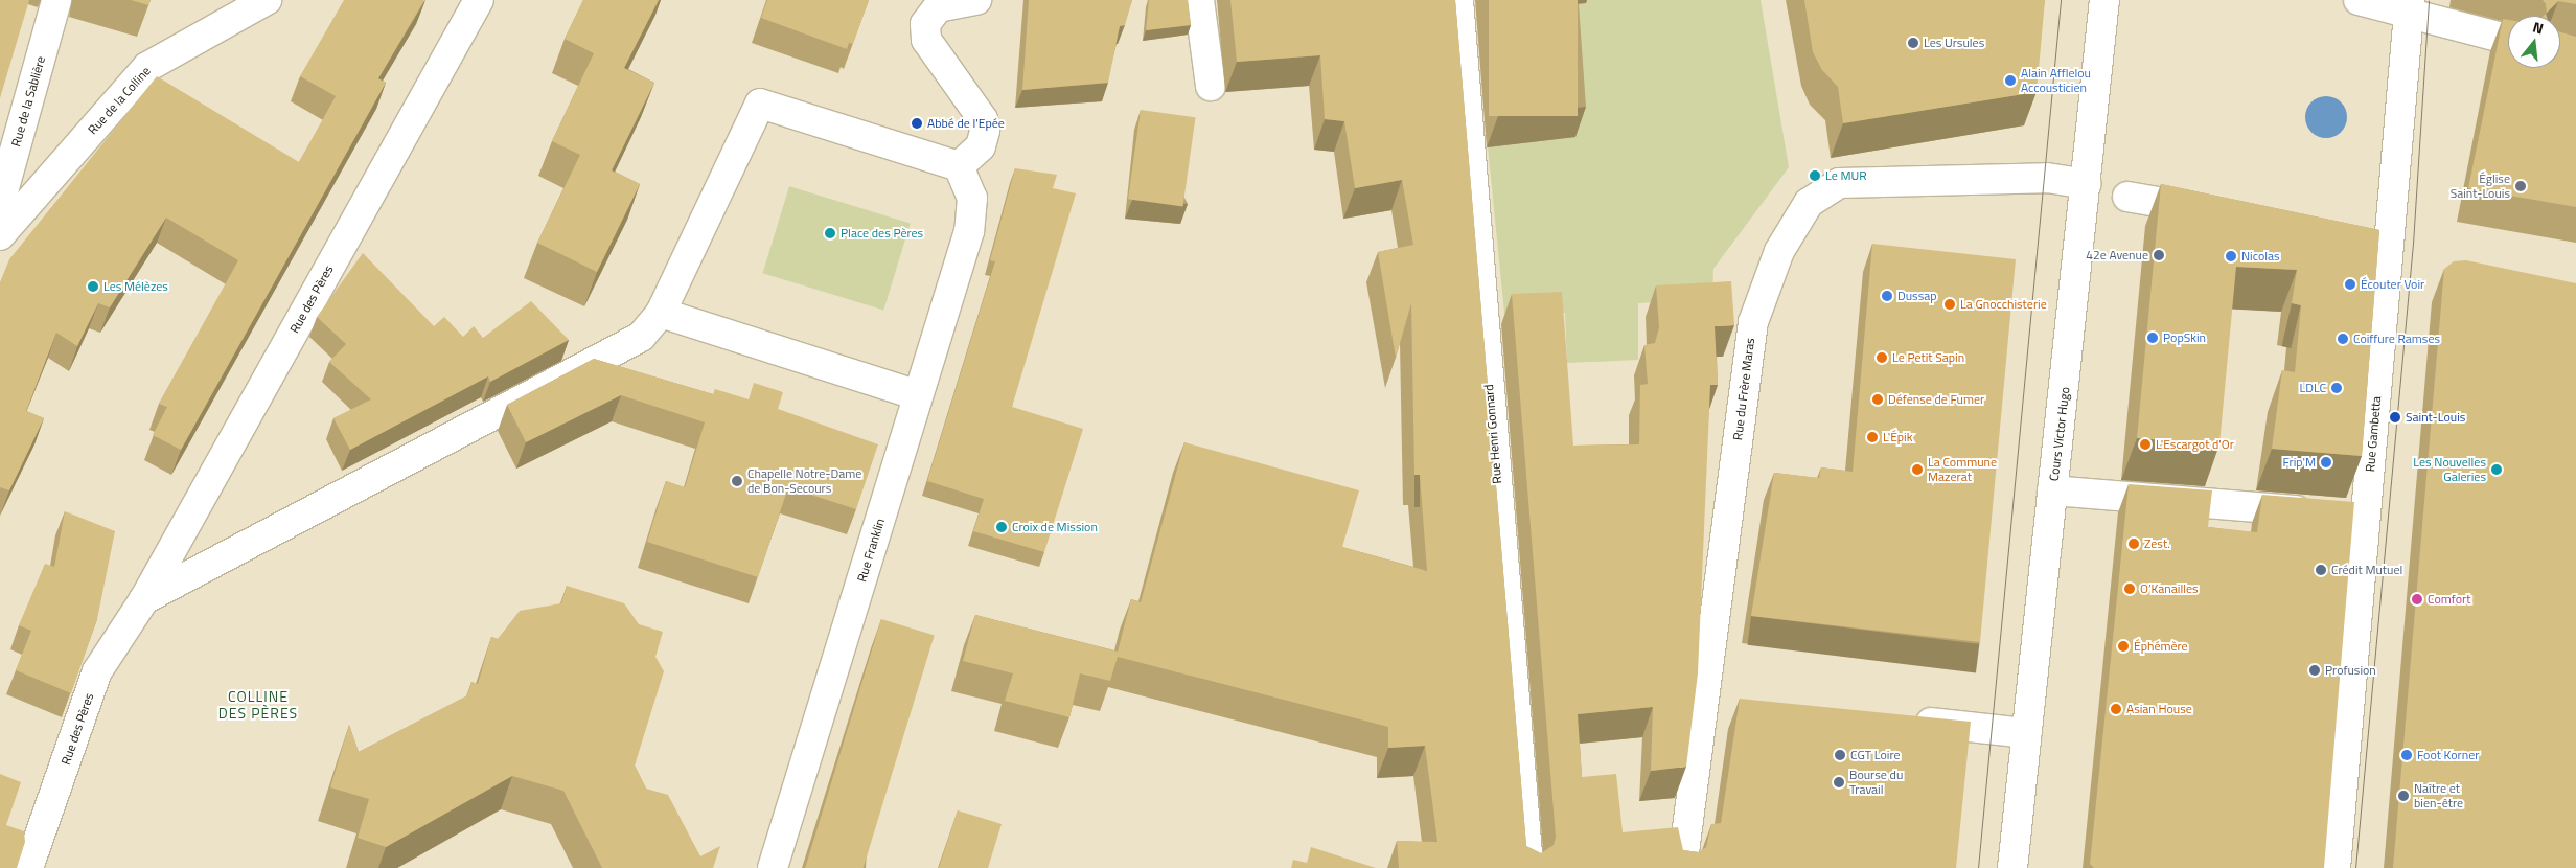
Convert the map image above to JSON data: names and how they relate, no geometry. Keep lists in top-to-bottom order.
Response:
{
  "streets": {
    "street": [
      "Rue de la Colline",
      "Rue de la Sablière",
      "Rue des Pères",
      "Rue du Frère Maras",
      "Rue Henri Gonnard",
      "Cours Victor Hugo",
      "Rue Gambetta",
      "Rue Franklin"
    ]
  },
  "crossings": [
    ["Rue du Frère Maras", "Cours Victor Hugo"]
  ],
  "districts": ["COLLINE DES PÈRES"],
  "places": [
    "Les Ursules",
    "Alain Afflelou Accousticien",
    "Abbé de l'Epée",
    "Le MUR",
    "Église Saint-Louis",
    "Place des Pères",
    "42e Avenue",
    "Nicolas",
    "Écouter Voir",
    "Les Mélèzes",
    "Dussap",
    "La Gnocchisterie",
    "PopSkin",
    "Coiffure Ramses",
    "Le Petit Sapin",
    "LDLC",
    "Défense de Fumer",
    "Saint-Louis",
    "L'Épik",
    "L'Escargot d'Or",
    "Frip'M",
    "La Commune Mazerat",
    "Les Nouvelles Galeries",
    "Chapelle Notre-Dame de Bon-Secours",
    "Croix de Mission",
    "Zest.",
    "Crédit Mutuel",
    "O’Kanailles",
    "Comfort",
    "Éphémère",
    "Profusion",
    "Asian House",
    "CGT Loire",
    "Foot Korner",
    "Bourse du Travail",
    "Naître et bien-être"
  ],
  "north": "top"
}
